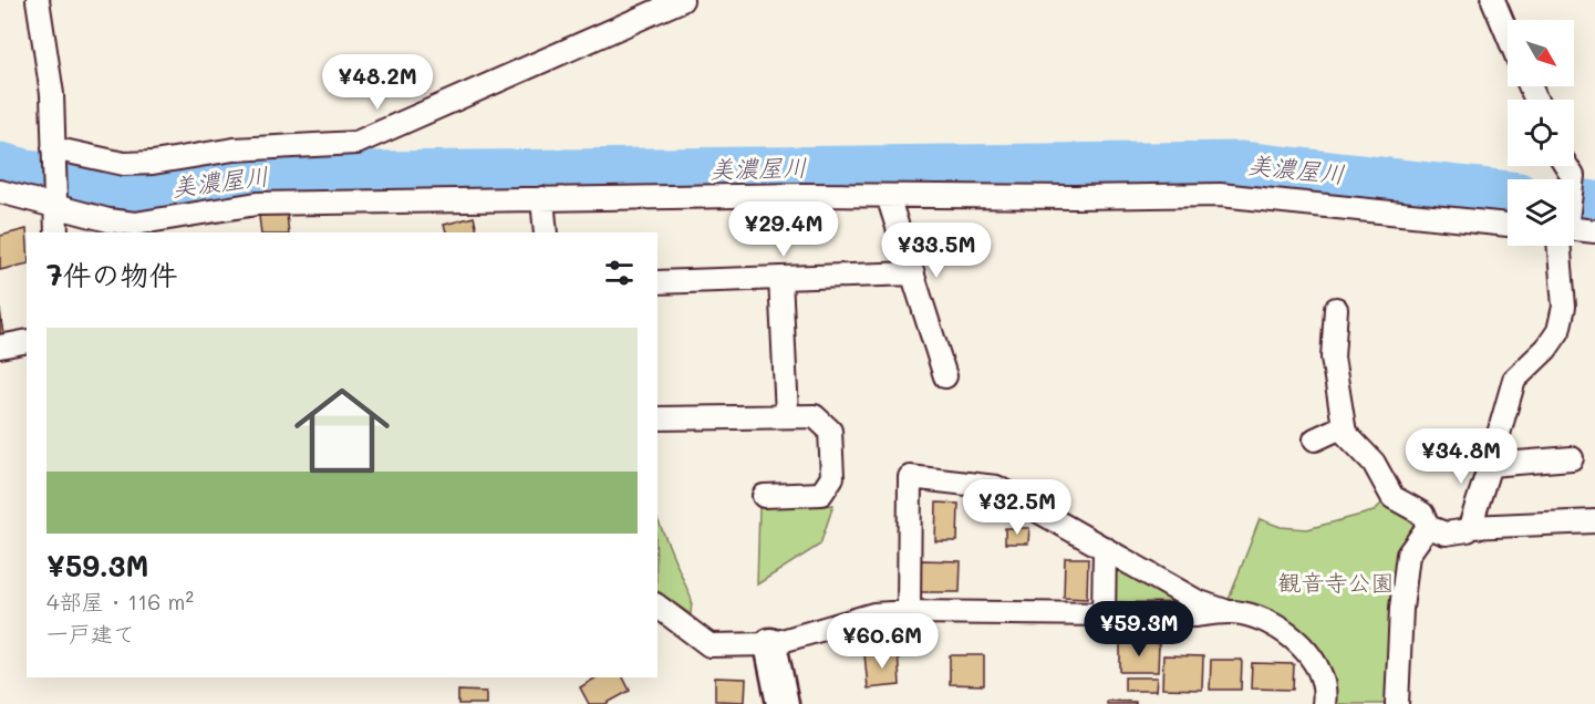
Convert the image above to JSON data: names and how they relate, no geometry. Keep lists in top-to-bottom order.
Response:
{
  "water": ["美濃屋川"],
  "parks": ["観音寺公園"],
  "north": "bottom right",
  "page": {
    "price": [
      "¥48.2M",
      "¥29.4M",
      "¥33.5M",
      "¥34.8M",
      "¥32.5M",
      "¥59.3M",
      "¥60.6M"
    ],
    "heading": "7件の物件",
    "list": [
      {
        "name": "¥59.3M",
        "note": "4部屋 · 116 m² · 一戸建て"
      }
    ]
  }
}
